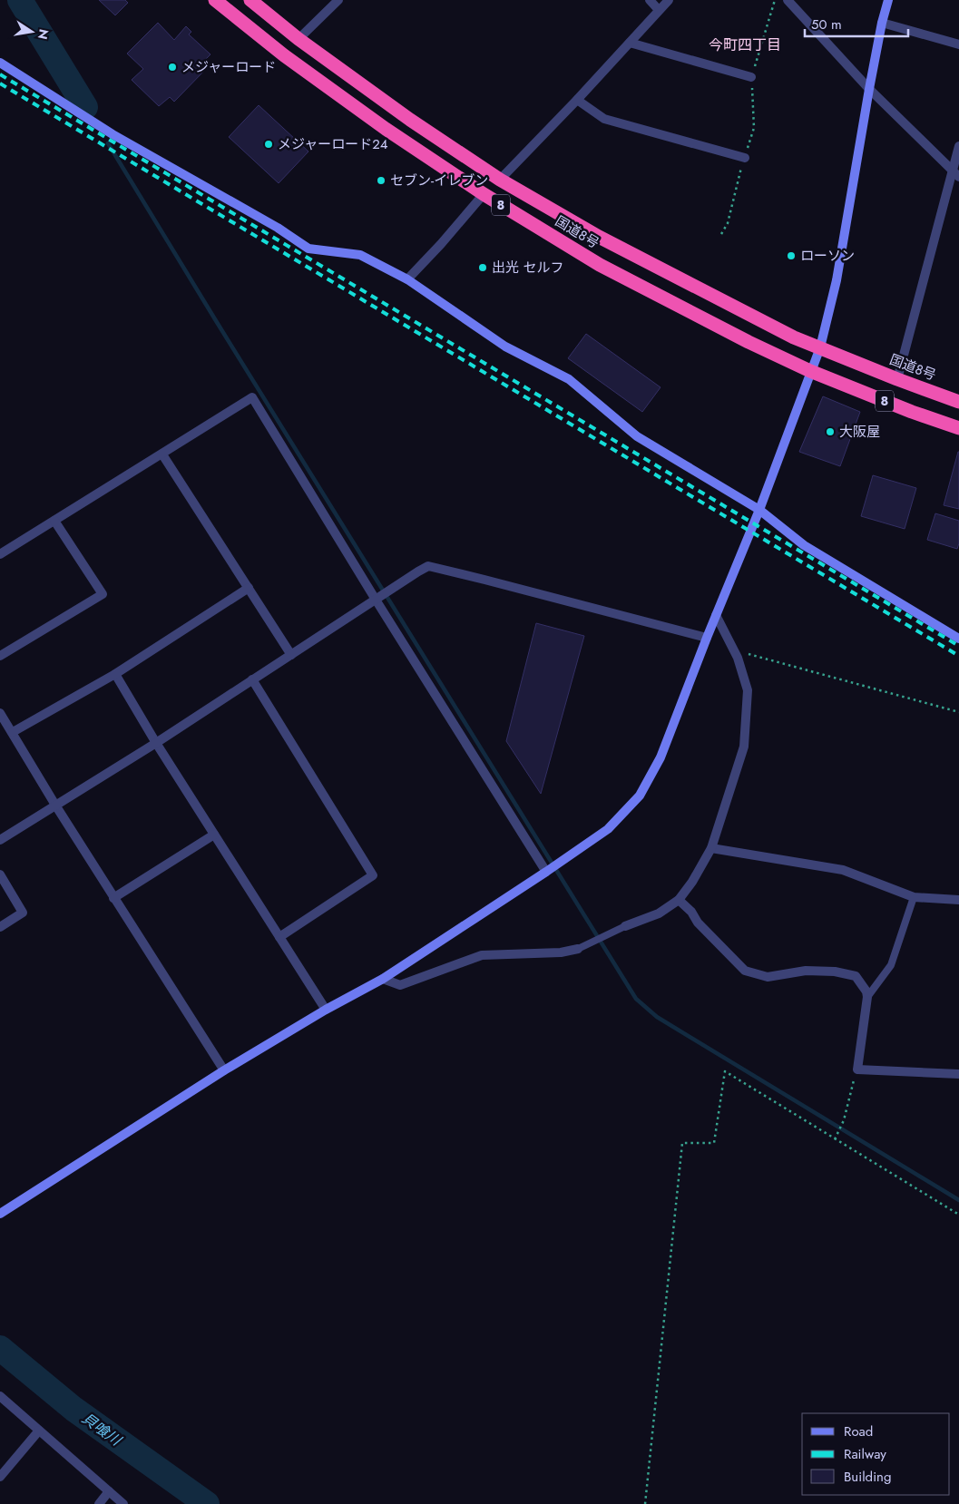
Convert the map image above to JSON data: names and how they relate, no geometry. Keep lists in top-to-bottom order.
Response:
{
  "streets": {
    "highway": ["8", "国道8号"]
  },
  "districts": ["今町四丁目"],
  "water": ["貝喰川"],
  "places": [
    "メジャーロード",
    "メジャーロード24",
    "セブン-イレブン",
    "ローソン",
    "出光 セルフ",
    "大阪屋"
  ],
  "legend": ["Road", "Railway", "Building"],
  "scale_bar": "50 m",
  "north": "right"
}
